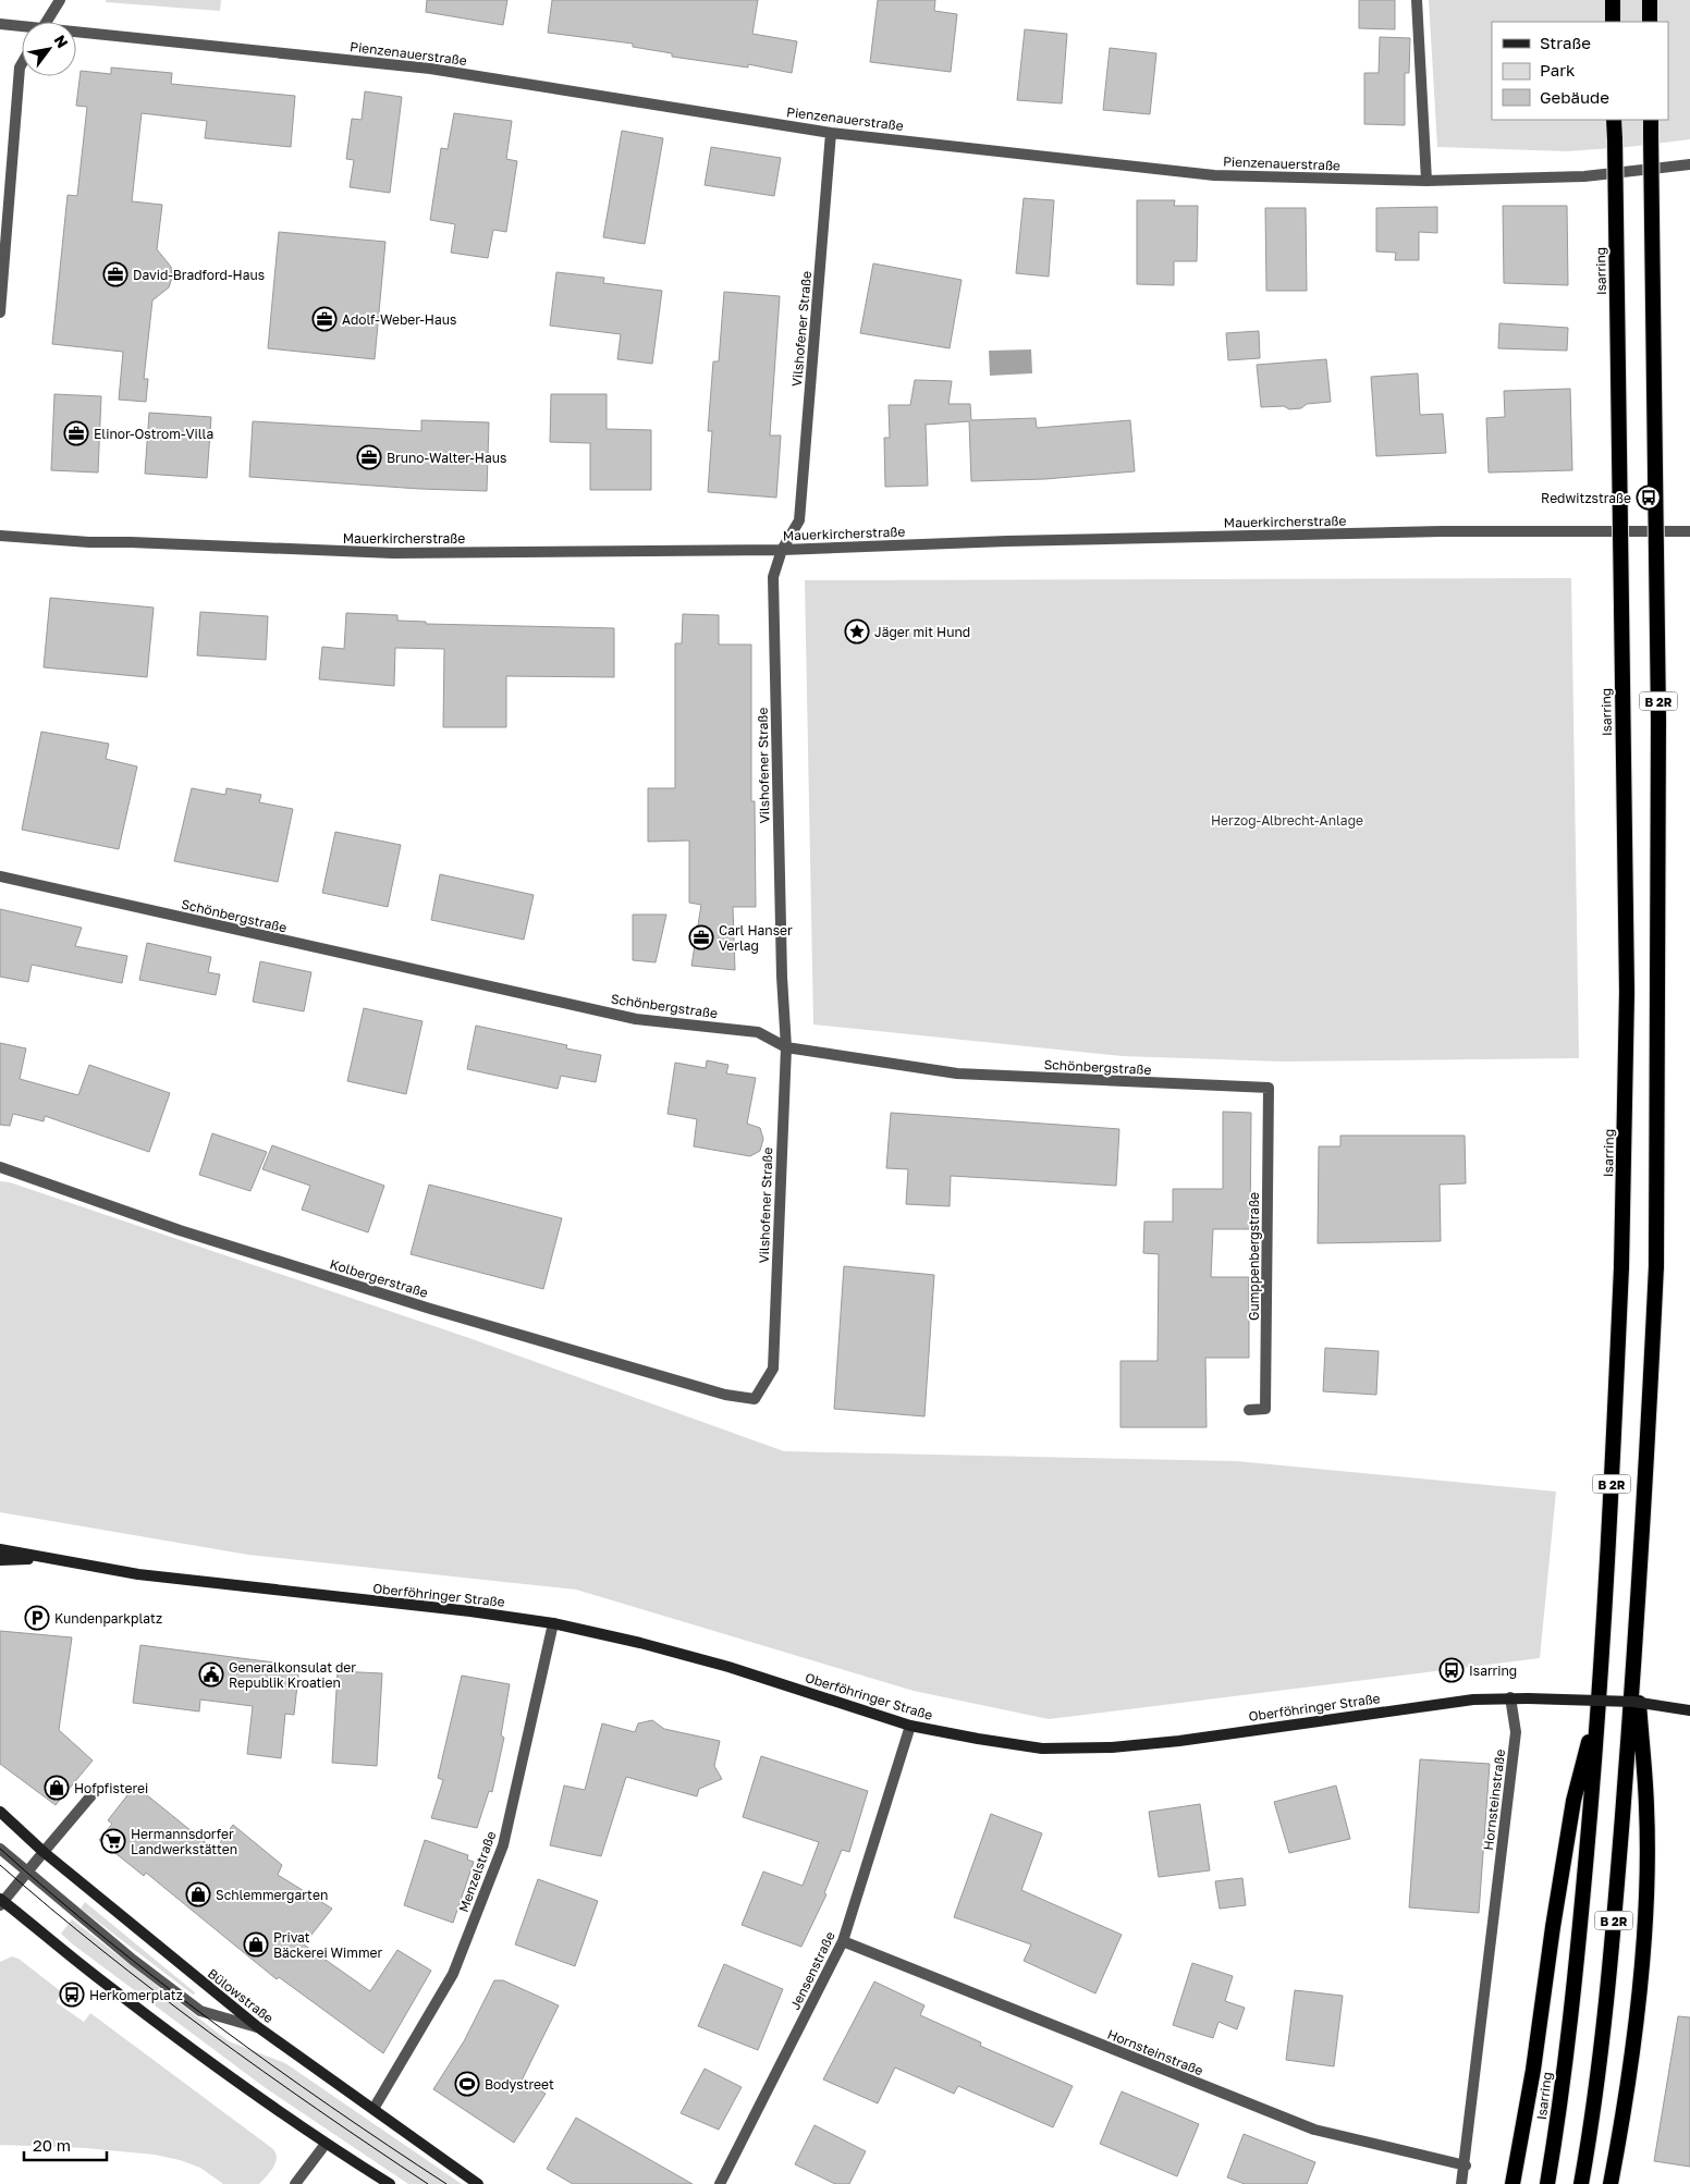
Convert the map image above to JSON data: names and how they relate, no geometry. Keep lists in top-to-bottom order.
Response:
{
  "streets": {
    "highway": ["Isarring", "B 2R"],
    "main road": ["Oberföhringer Straße", "Bülowstraße"],
    "street": [
      "Pienzenauerstraße",
      "Vilshofener Straße",
      "Mauerkircherstraße",
      "Schönbergstraße",
      "Gumppenbergstraße",
      "Kolbergerstraße",
      "Hornsteinstraße",
      "Menzelstraße",
      "Jensenstraße"
    ]
  },
  "crossings": [
    ["Pienzenauerstraße", "Vilshofener Straße"],
    ["Vilshofener Straße", "Mauerkircherstraße"],
    ["Vilshofener Straße", "Schönbergstraße"],
    ["Vilshofener Straße", "Kolbergerstraße"],
    ["Schönbergstraße", "Gumppenbergstraße"],
    ["Oberföhringer Straße", "Hornsteinstraße"],
    ["Oberföhringer Straße", "Menzelstraße"],
    ["Oberföhringer Straße", "Jensenstraße"],
    ["Hornsteinstraße", "Jensenstraße"],
    ["Menzelstraße", "Bülowstraße"]
  ],
  "parks": ["Herzog-Albrecht-Anlage"],
  "places": {
    "office": [
      "David-Bradford-Haus",
      "Adolf-Weber-Haus",
      "Elinor-Ostrom-Villa",
      "Bruno-Walter-Haus",
      "Carl Hanser Verlag"
    ],
    "bus stop": ["Redwitzstraße", "Isarring", "Herkomerplatz"],
    "place": ["Jäger mit Hund"],
    "parking": ["Kundenparkplatz"],
    "public building": ["Generalkonsulat der Republik Kroatien"],
    "shop": ["Hofpfisterei", "Schlemmergarten", "Privat Bäckerei Wimmer"],
    "supermarket": ["Hermannsdorfer Landwerkstätten"],
    "sports": ["Bodystreet"]
  },
  "legend": ["Straße", "Park", "Gebäude"],
  "scale_bar": "20 m",
  "north": "top right"
}
